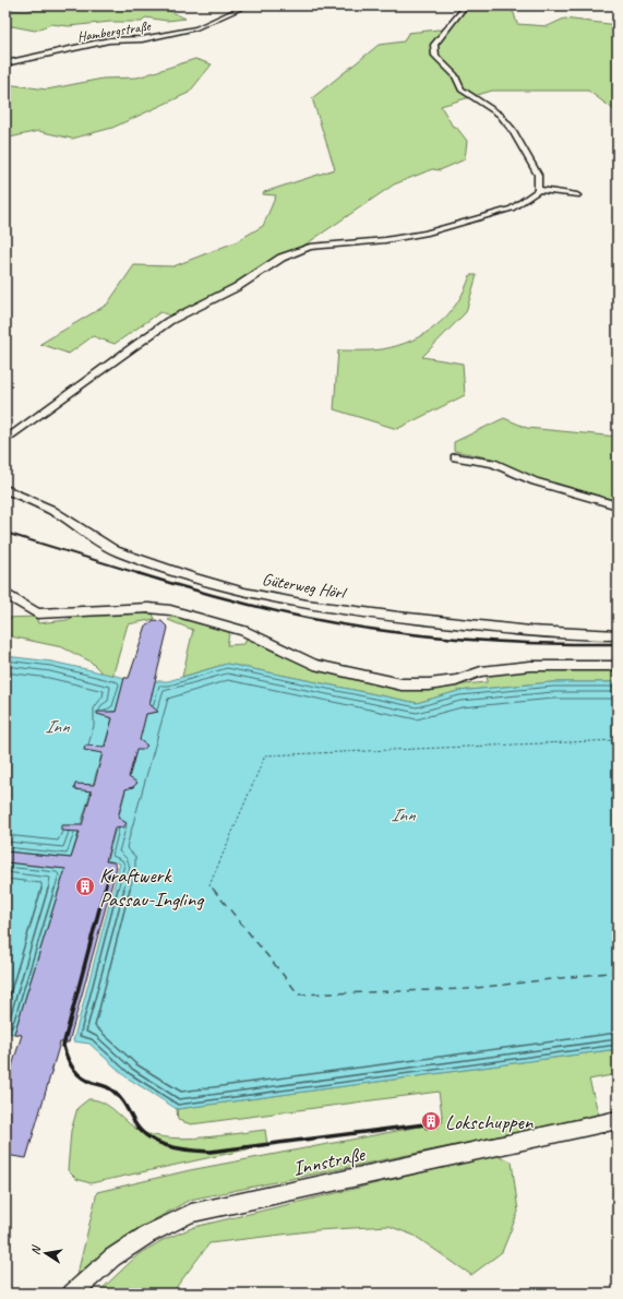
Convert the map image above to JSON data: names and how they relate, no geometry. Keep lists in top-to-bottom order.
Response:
{
  "streets": {
    "street": ["Hambergstraße", "Güterweg Hörl", "Innstraße"]
  },
  "water": ["Inn"],
  "places": {
    "building": ["Kraftwerk Passau-Ingling", "Lokschuppen"]
  },
  "north": "left"
}
